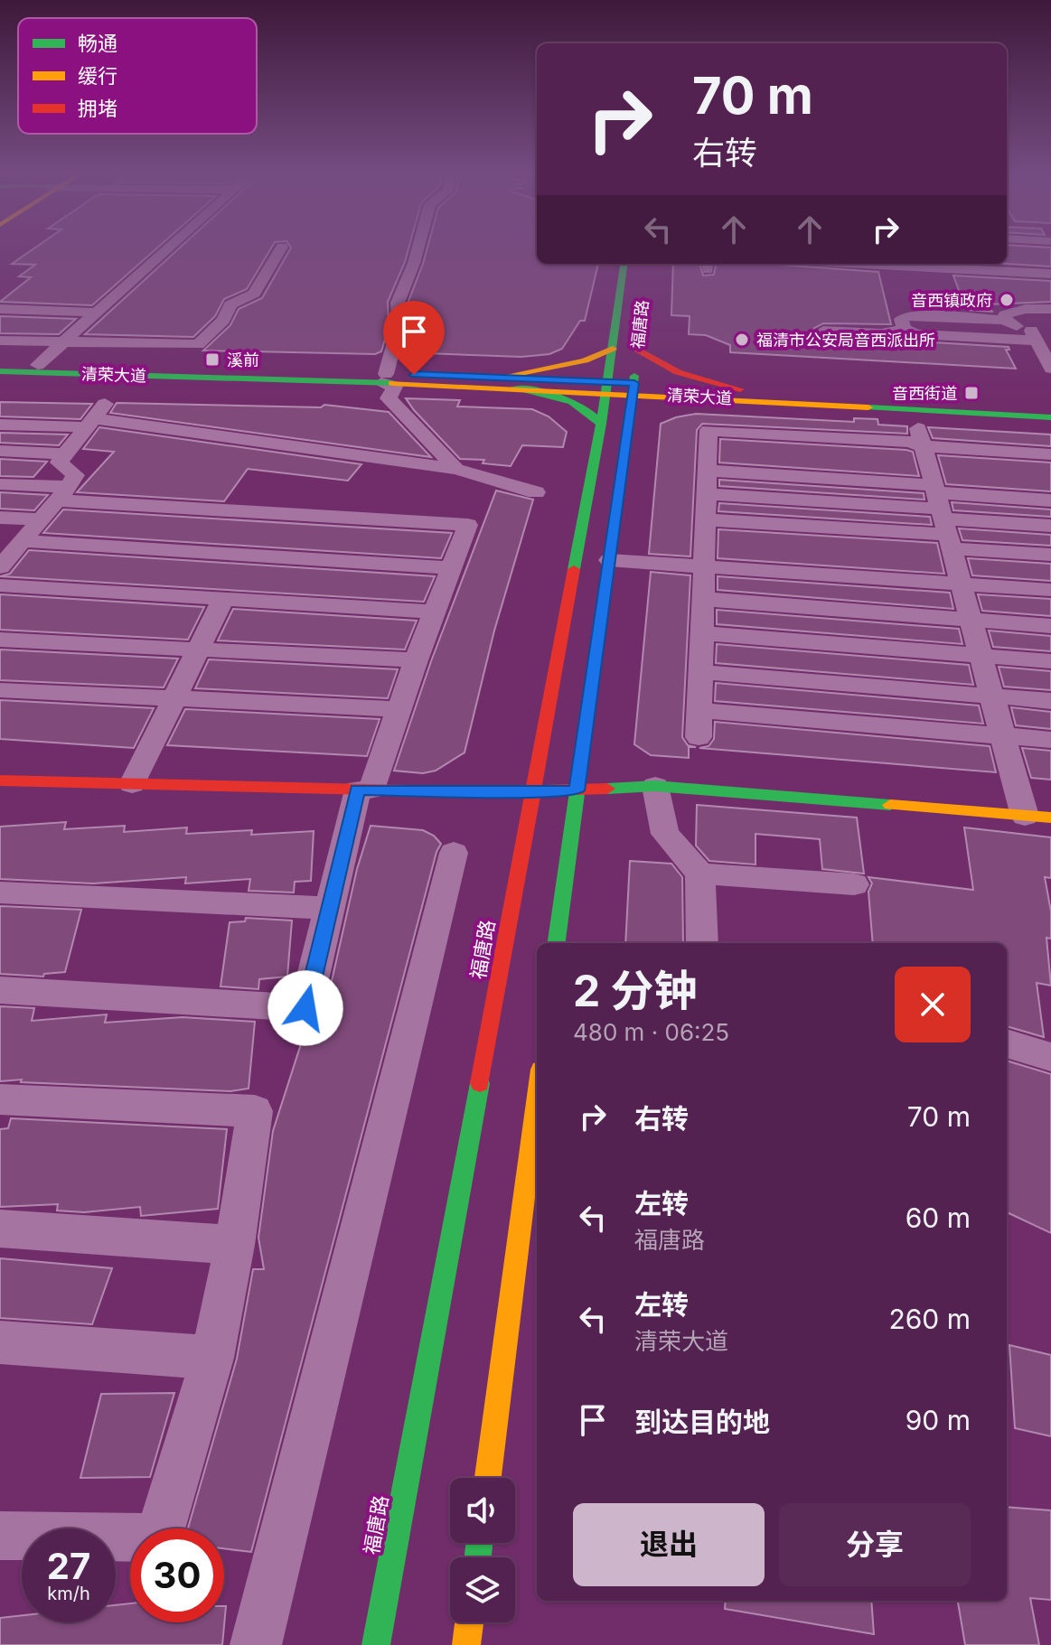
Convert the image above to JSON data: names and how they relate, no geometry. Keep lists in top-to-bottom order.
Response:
{
  "streets": {
    "street": ["福唐路", "清荣大道"]
  },
  "crossings": [
    ["福唐路", "清荣大道"]
  ],
  "places": {
    "other": ["音西镇政府", "福清市公安局音西派出所"],
    "transit": ["溪前", "音西街道"]
  },
  "legend": ["畅通", "缓行", "拥堵"],
  "page": {
    "turn": ["70 m", "右转"],
    "heading": ["2 分钟", "480 m · 06:25"],
    "list": [
      {
        "name": "右转",
        "value": "70 m"
      },
      {
        "name": "左转",
        "note": "福唐路",
        "value": "60 m"
      },
      {
        "name": "左转",
        "note": "清荣大道",
        "value": "260 m"
      },
      {
        "name": "到达目的地",
        "value": "90 m"
      }
    ],
    "buttons": ["退出", "分享"],
    "speed": "27 km/h",
    "limit": "30"
  }
}
